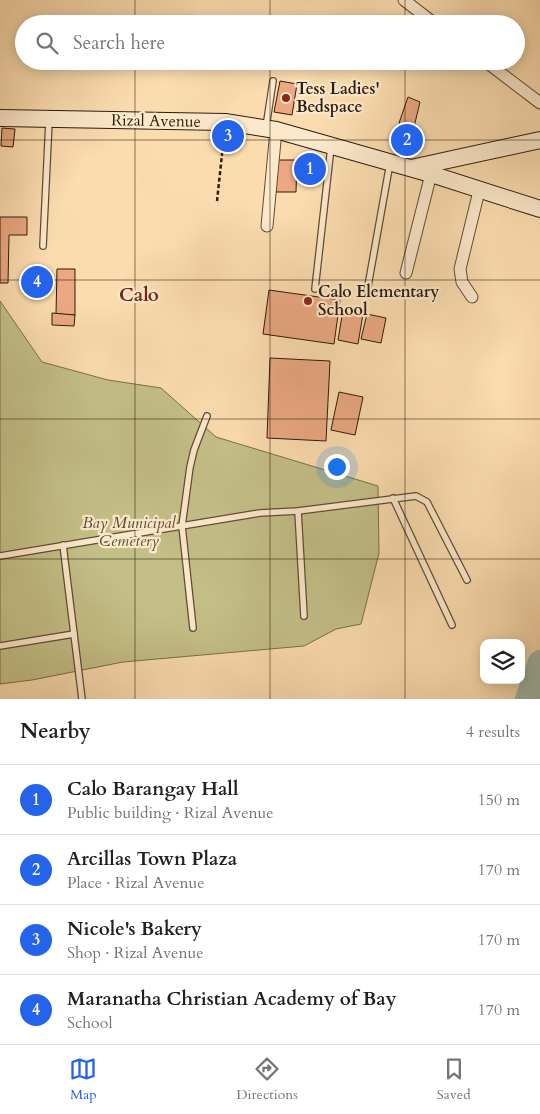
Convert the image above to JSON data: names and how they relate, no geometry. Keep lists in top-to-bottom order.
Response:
{
  "streets": {
    "main road": ["Rizal Avenue"]
  },
  "districts": ["Calo"],
  "parks": ["Bay Municipal Cemetery"],
  "places": ["Tess Ladies' Bedspace", "Calo Elementary School"],
  "page": {
    "search": "Search here",
    "pins": [
      "3",
      "2",
      "1",
      "4"
    ],
    "heading": ["Nearby", "4 results"],
    "list": [
      {
        "mark": "1",
        "name": "Calo Barangay Hall",
        "note": "Public building · Rizal Avenue",
        "value": "150 m"
      },
      {
        "mark": "2",
        "name": "Arcillas Town Plaza",
        "note": "Place · Rizal Avenue",
        "value": "170 m"
      },
      {
        "mark": "3",
        "name": "Nicole's Bakery",
        "note": "Shop · Rizal Avenue",
        "value": "170 m"
      },
      {
        "mark": "4",
        "name": "Maranatha Christian Academy of Bay",
        "note": "School",
        "value": "170 m"
      }
    ],
    "nav": ["Map", "Directions", "Saved"]
  }
}
